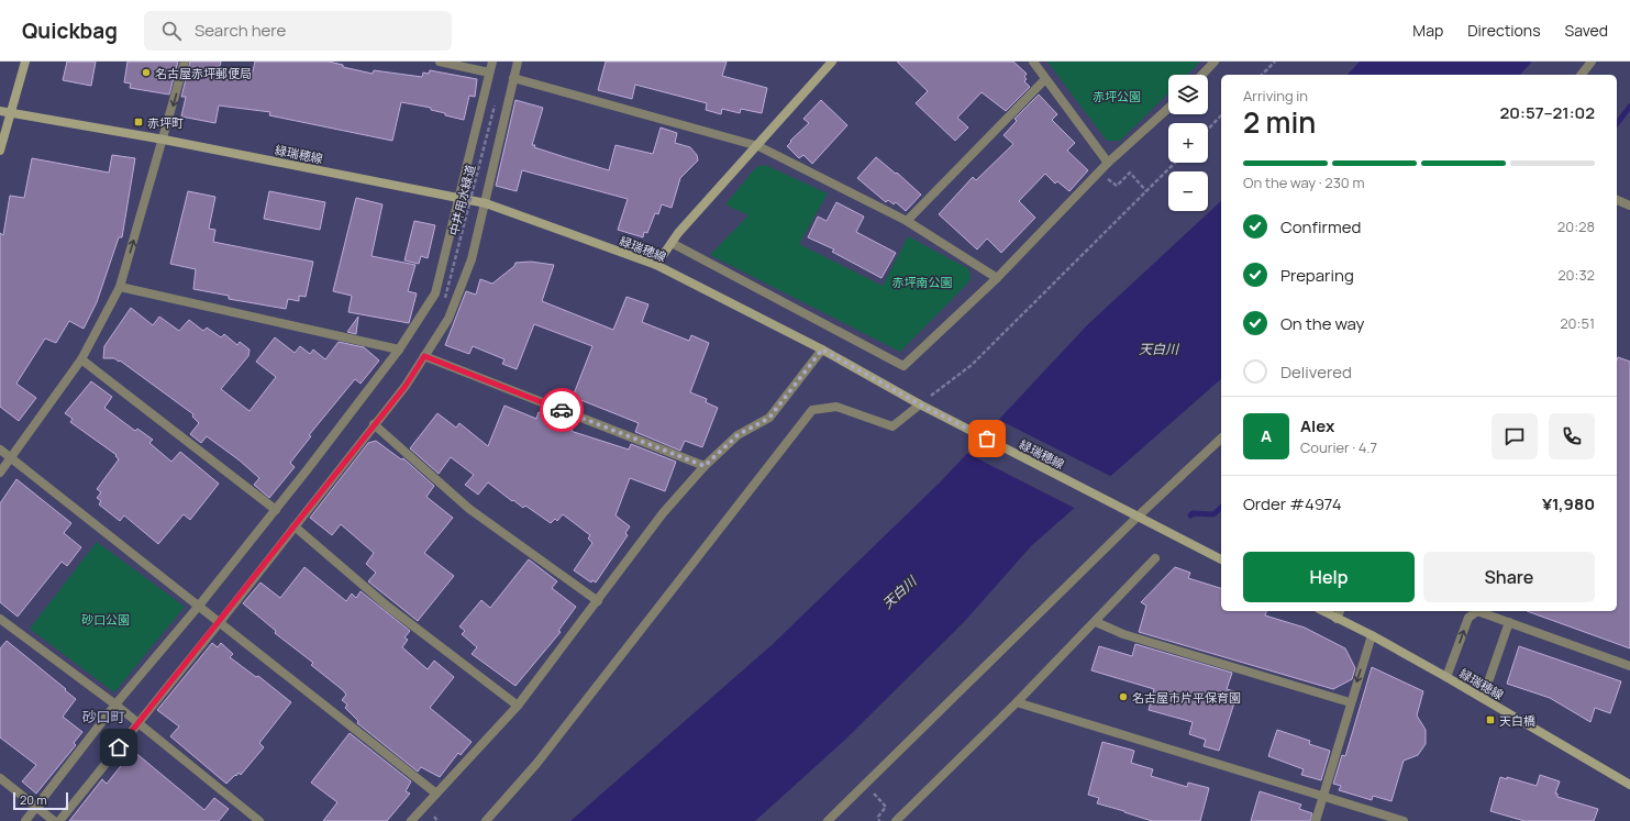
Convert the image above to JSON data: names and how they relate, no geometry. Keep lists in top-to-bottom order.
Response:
{
  "streets": {
    "main road": ["緑瑞穂線"],
    "path": ["中井用水緑道"]
  },
  "districts": ["砂口町"],
  "water": ["天白川"],
  "parks": ["赤坪公園", "赤坪南公園", "砂口公園"],
  "places": {
    "other": ["名古屋赤坪郵便局", "名古屋市片平保育園"],
    "transit": ["赤坪町", "天白橋"]
  },
  "scale_bar": "20 m",
  "page": {
    "header": "Quickbag",
    "search": "Search here",
    "nav": ["Map", "Directions", "Saved"],
    "map_buttons": ["+", "−"],
    "heading": ["2 min", "Arriving in", "20:57–21:02"],
    "panel": [
      "Alex",
      "Courier · 4.7",
      "Order #4974",
      "¥1,980"
    ],
    "bar": "On the way · 230 m",
    "list": [
      ["Confirmed", "20:28"],
      ["Preparing", "20:32"],
      ["On the way", "20:51"],
      "Delivered"
    ],
    "round": "A",
    "buttons": ["Help", "Share"],
    "scale": "20 m"
  }
}
